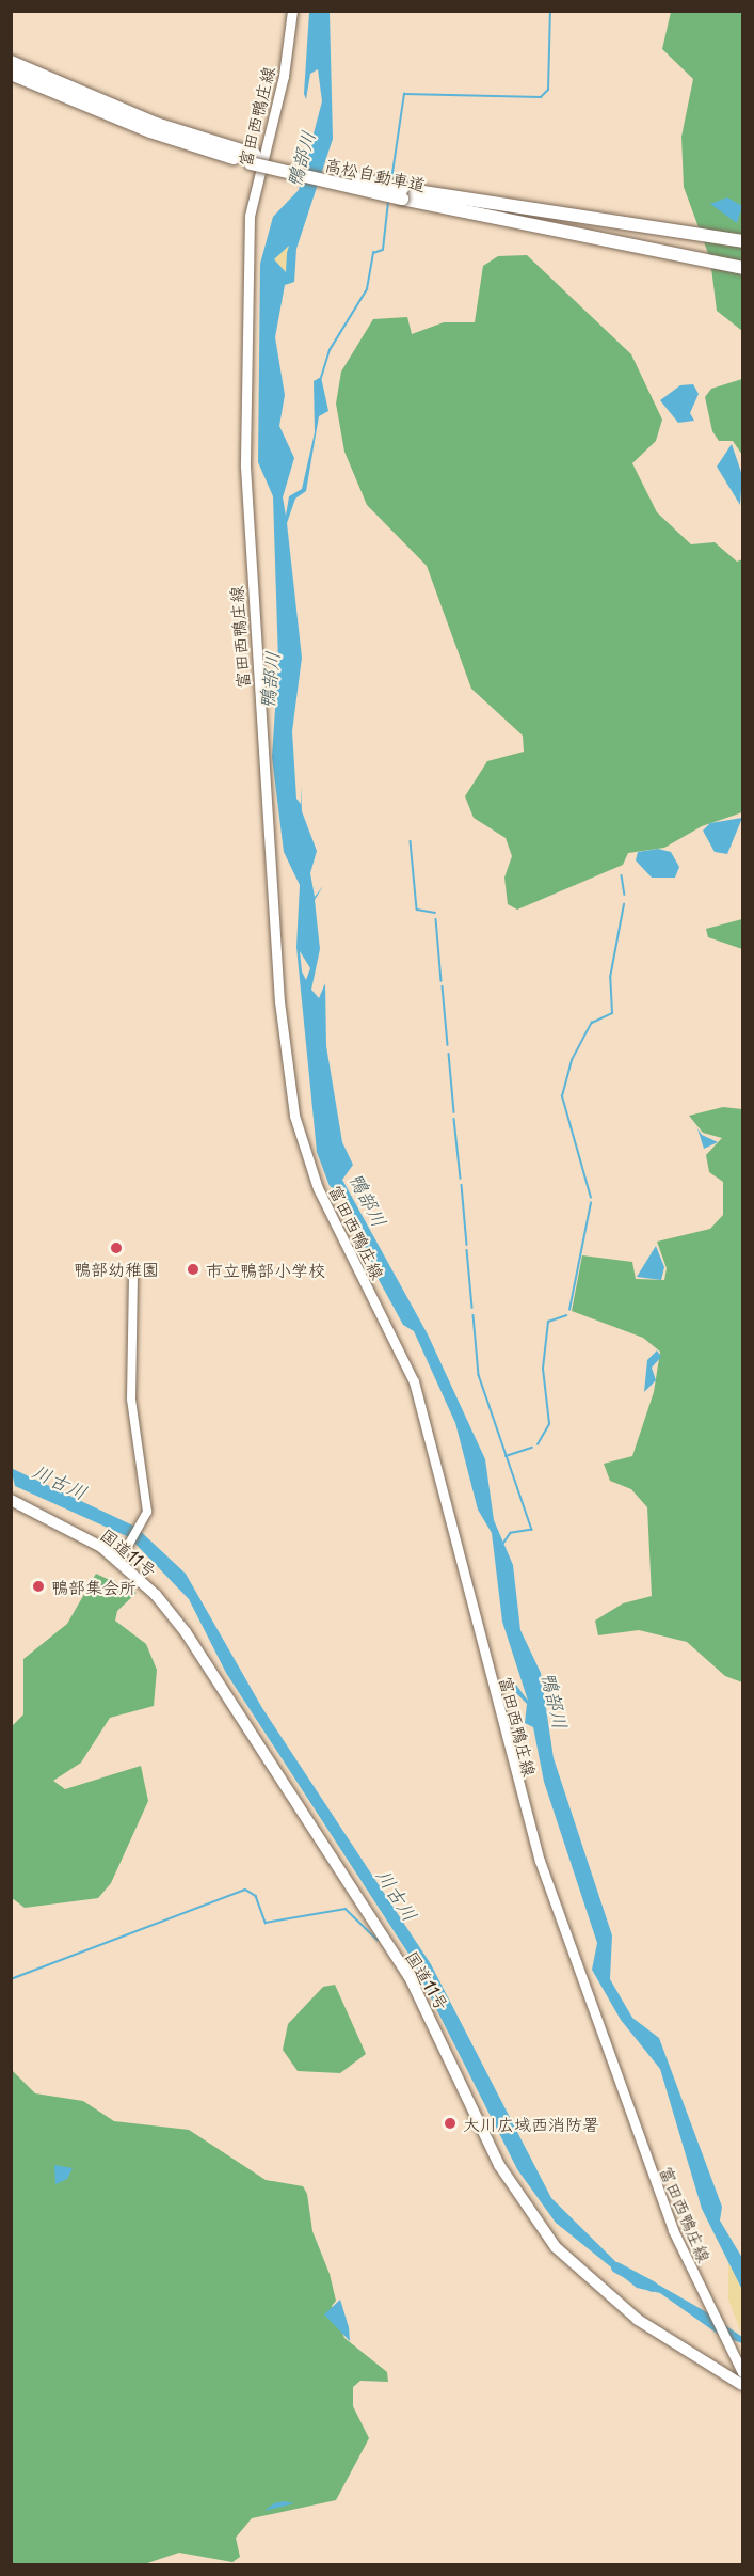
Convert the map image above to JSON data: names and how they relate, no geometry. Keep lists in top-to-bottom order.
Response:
{
  "streets": {
    "highway": ["高松自動車道", "国道11号"],
    "main road": ["富田西鴨庄線"]
  },
  "water": ["鴨部川", "川古川"],
  "places": [
    "鴨部幼稚園",
    "市立鴨部小学校",
    "鴨部集会所",
    "大川広域西消防署"
  ]
}
